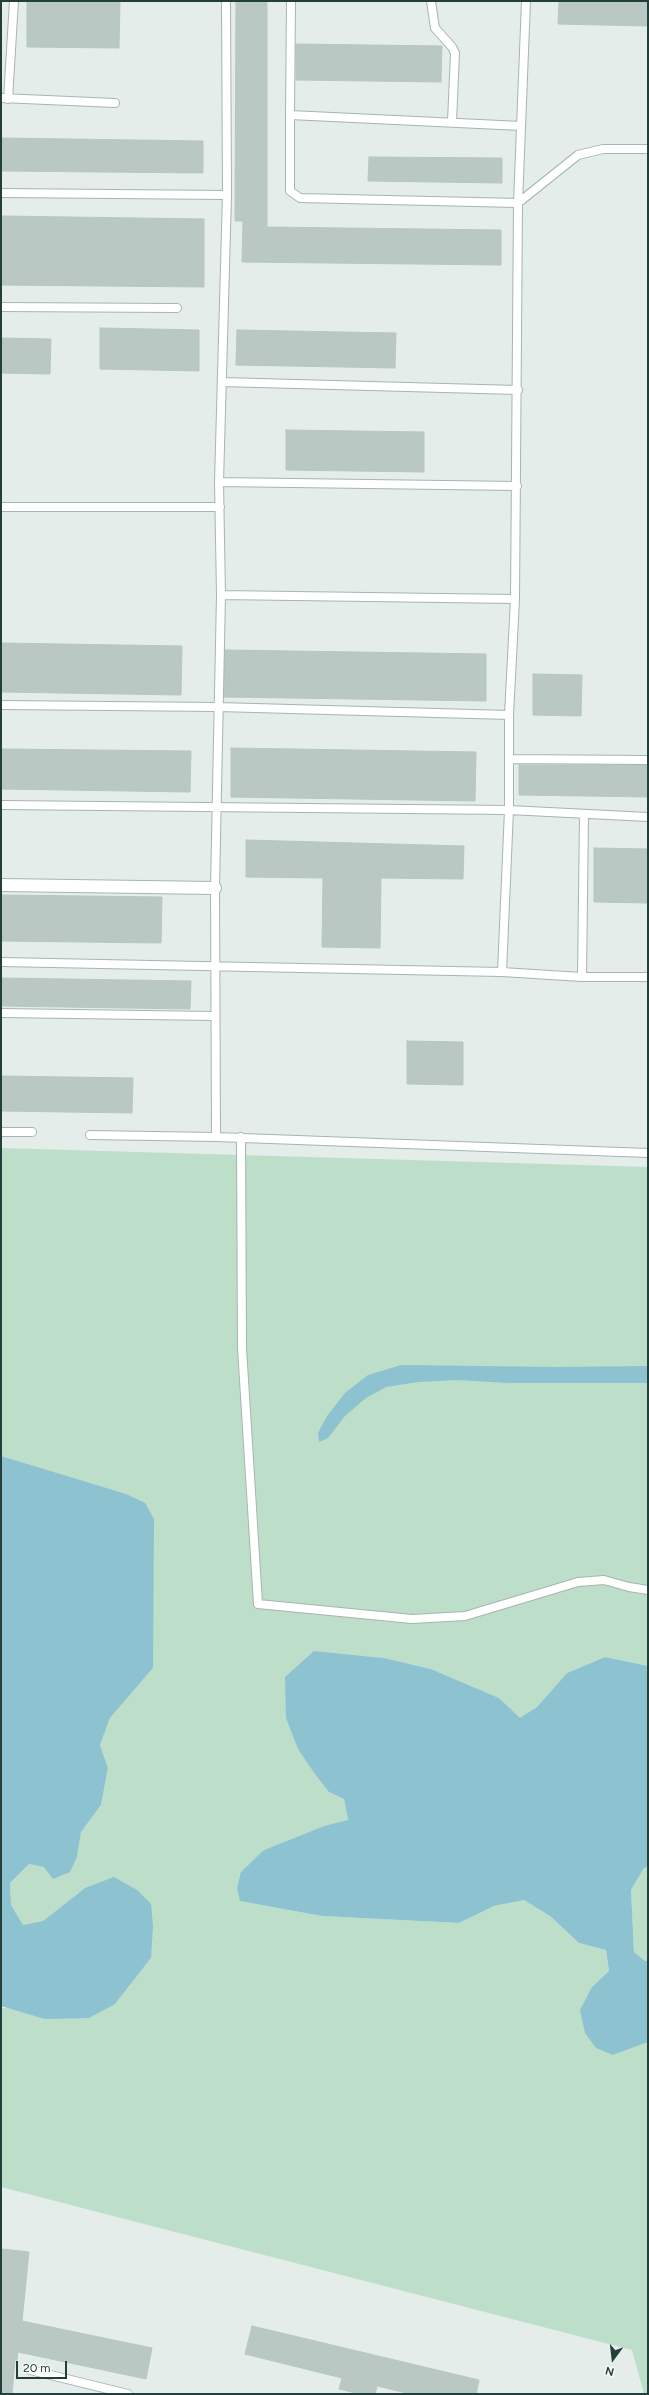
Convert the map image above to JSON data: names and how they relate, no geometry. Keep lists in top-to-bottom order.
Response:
{
  "scale_bar": "20 m",
  "north": "bottom"
}
